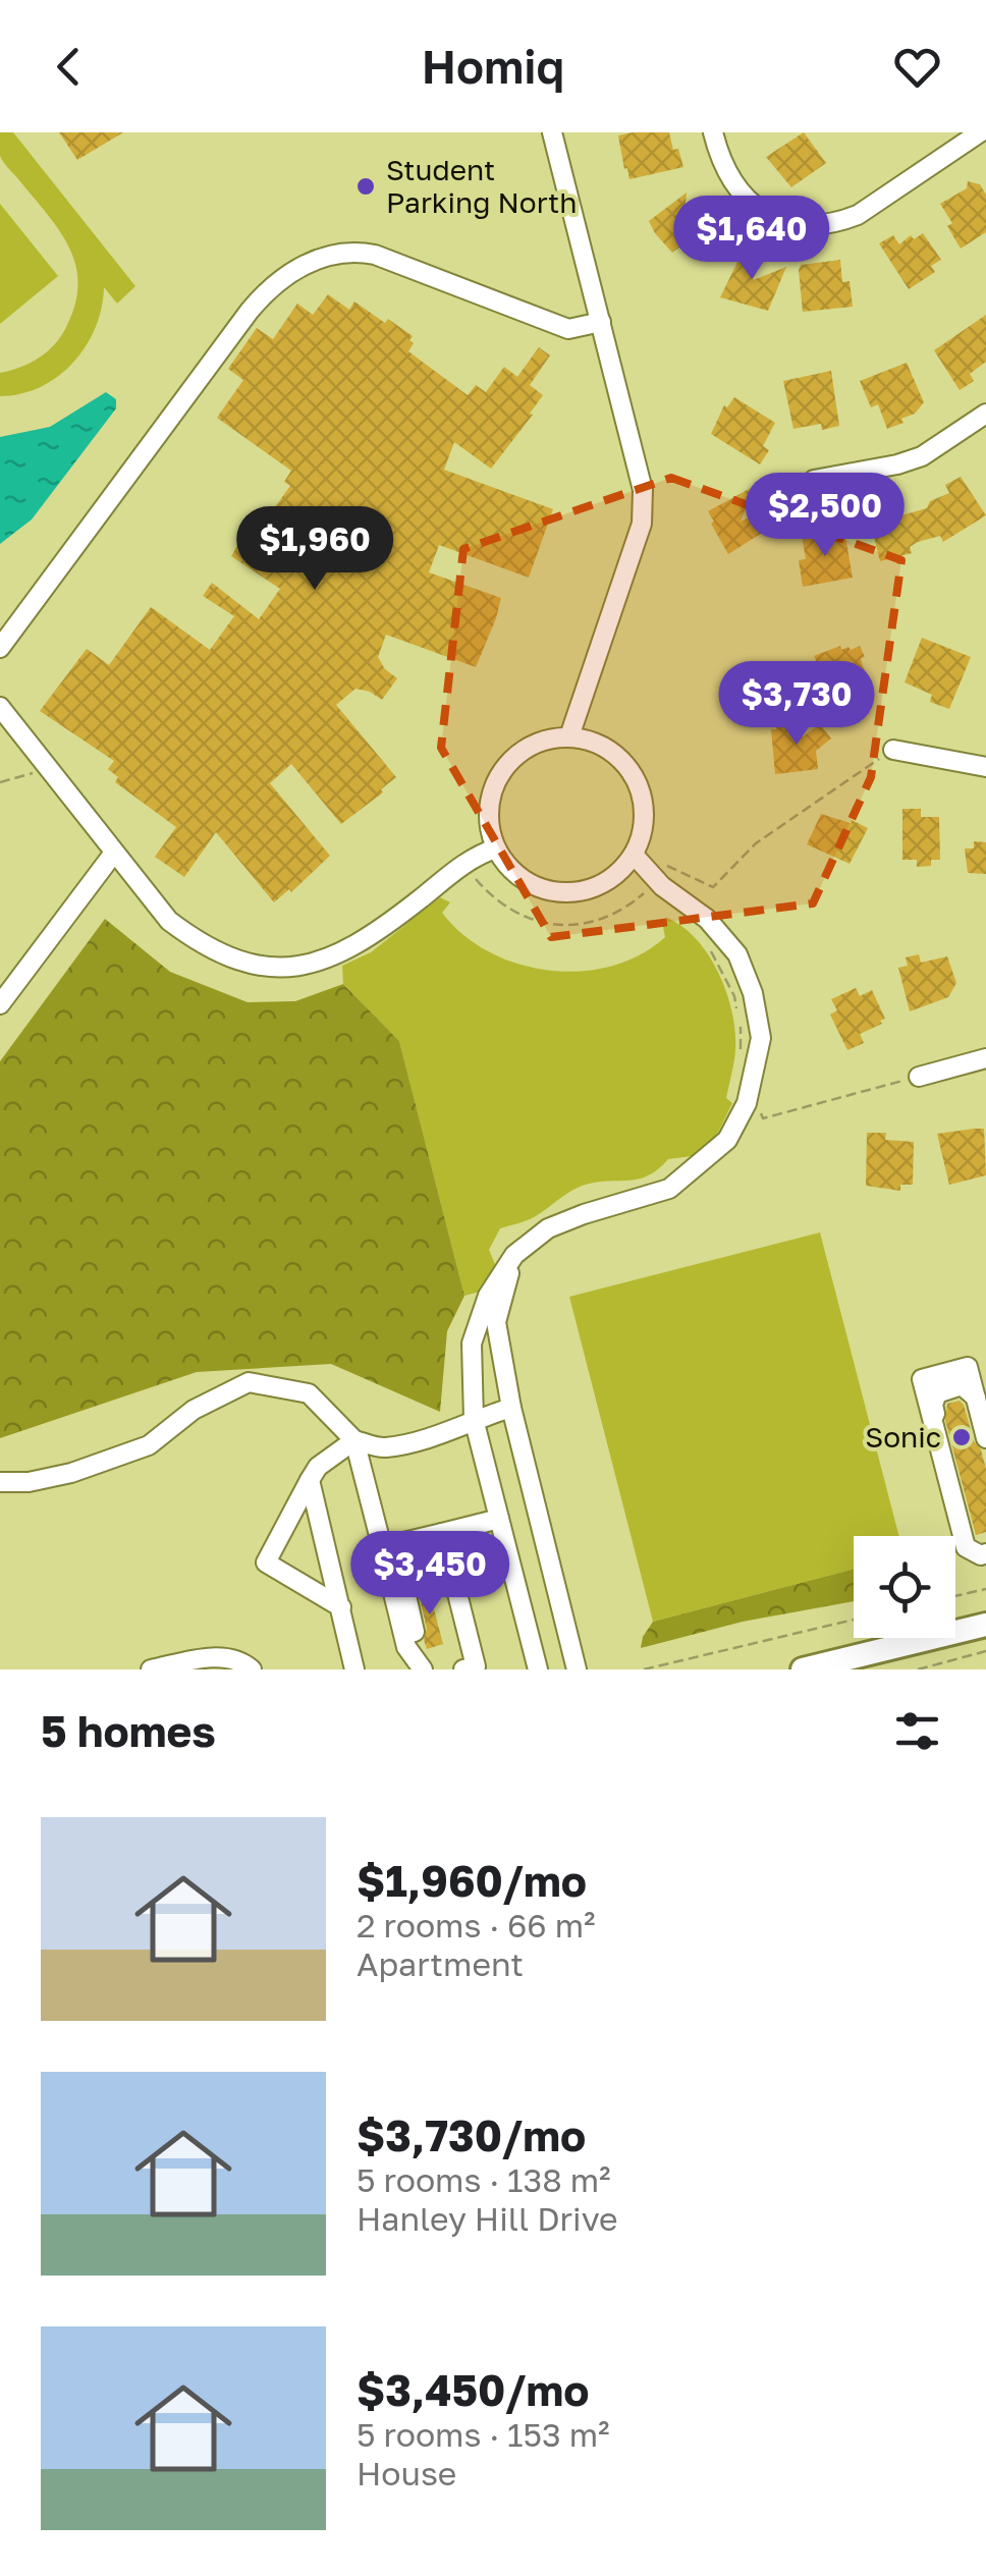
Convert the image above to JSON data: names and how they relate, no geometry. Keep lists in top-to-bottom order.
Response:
{
  "places": ["Student Parking North", "Sonic"],
  "page": {
    "header": "Homiq",
    "price": [
      "$1,640",
      "$2,500",
      "$1,960",
      "$3,730",
      "$3,450"
    ],
    "heading": "5 homes",
    "list": [
      {
        "name": "$1,960/mo",
        "note": "2 rooms · 66 m² · Apartment"
      },
      {
        "name": "$3,730/mo",
        "note": "5 rooms · 138 m² · Hanley Hill Drive"
      },
      {
        "name": "$3,450/mo",
        "note": "5 rooms · 153 m² · House"
      }
    ]
  }
}
